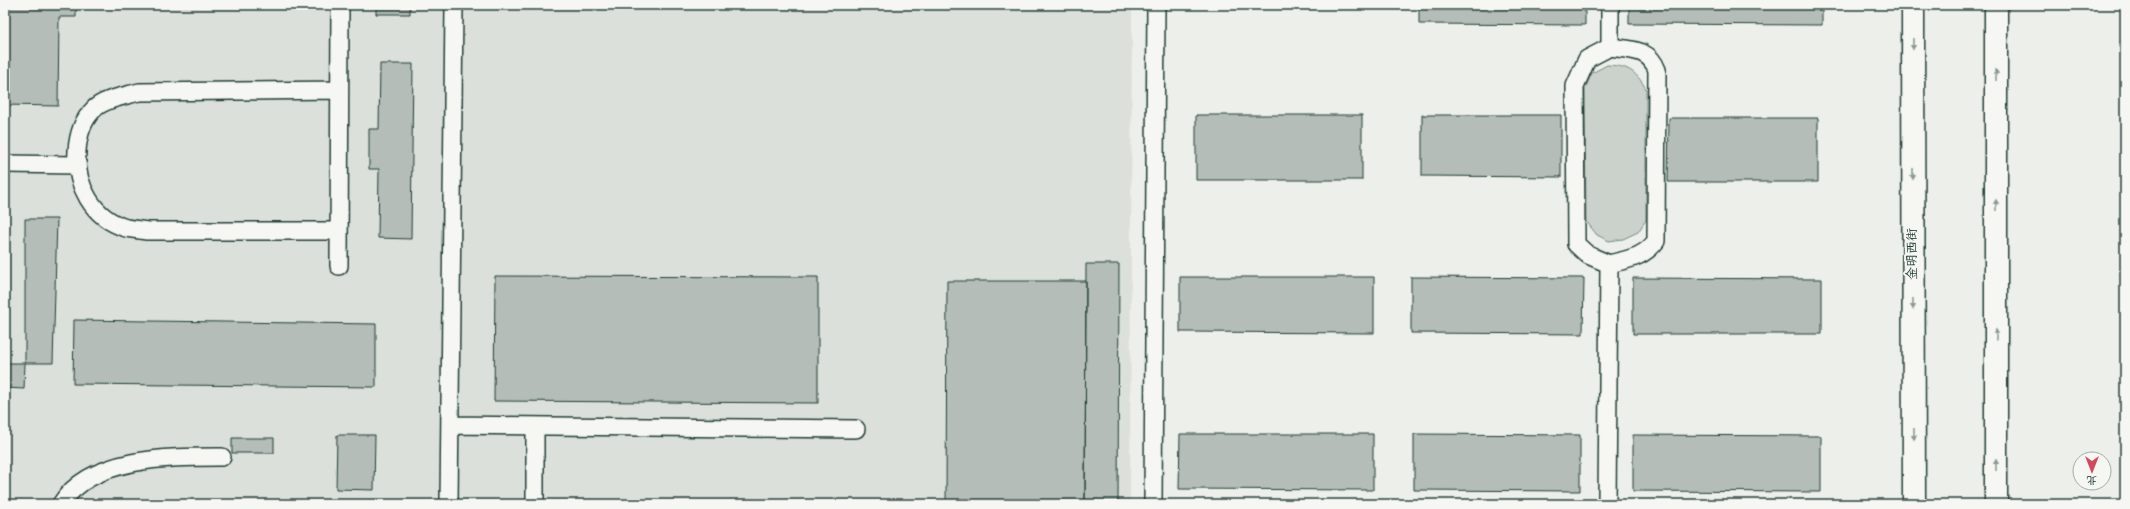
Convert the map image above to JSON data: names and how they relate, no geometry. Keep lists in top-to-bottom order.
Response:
{
  "streets": {
    "street": ["金明西街"]
  },
  "north": "bottom"
}
